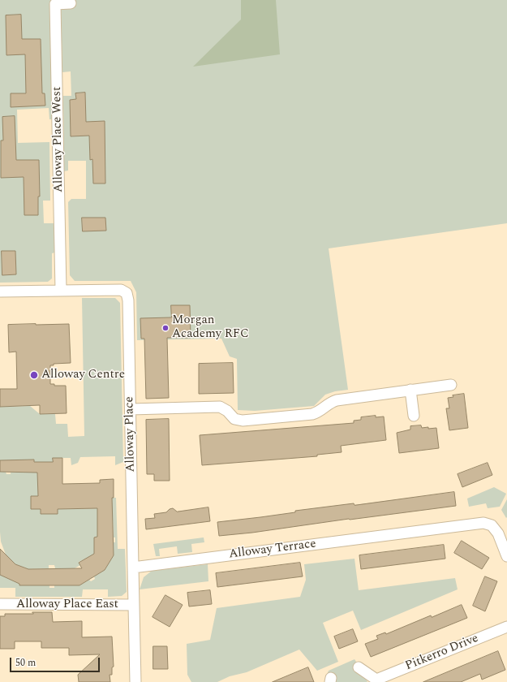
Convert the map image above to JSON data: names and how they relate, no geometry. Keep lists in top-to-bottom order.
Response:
{
  "streets": {
    "street": [
      "Alloway Place West",
      "Alloway Place",
      "Alloway Terrace",
      "Alloway Place East",
      "Pitkerro Drive"
    ]
  },
  "crossings": [
    ["Alloway Place West", "Alloway Place"],
    ["Alloway Place", "Alloway Terrace"]
  ],
  "places": ["Morgan Academy RFC", "Alloway Centre"],
  "scale_bar": "50 m"
}
